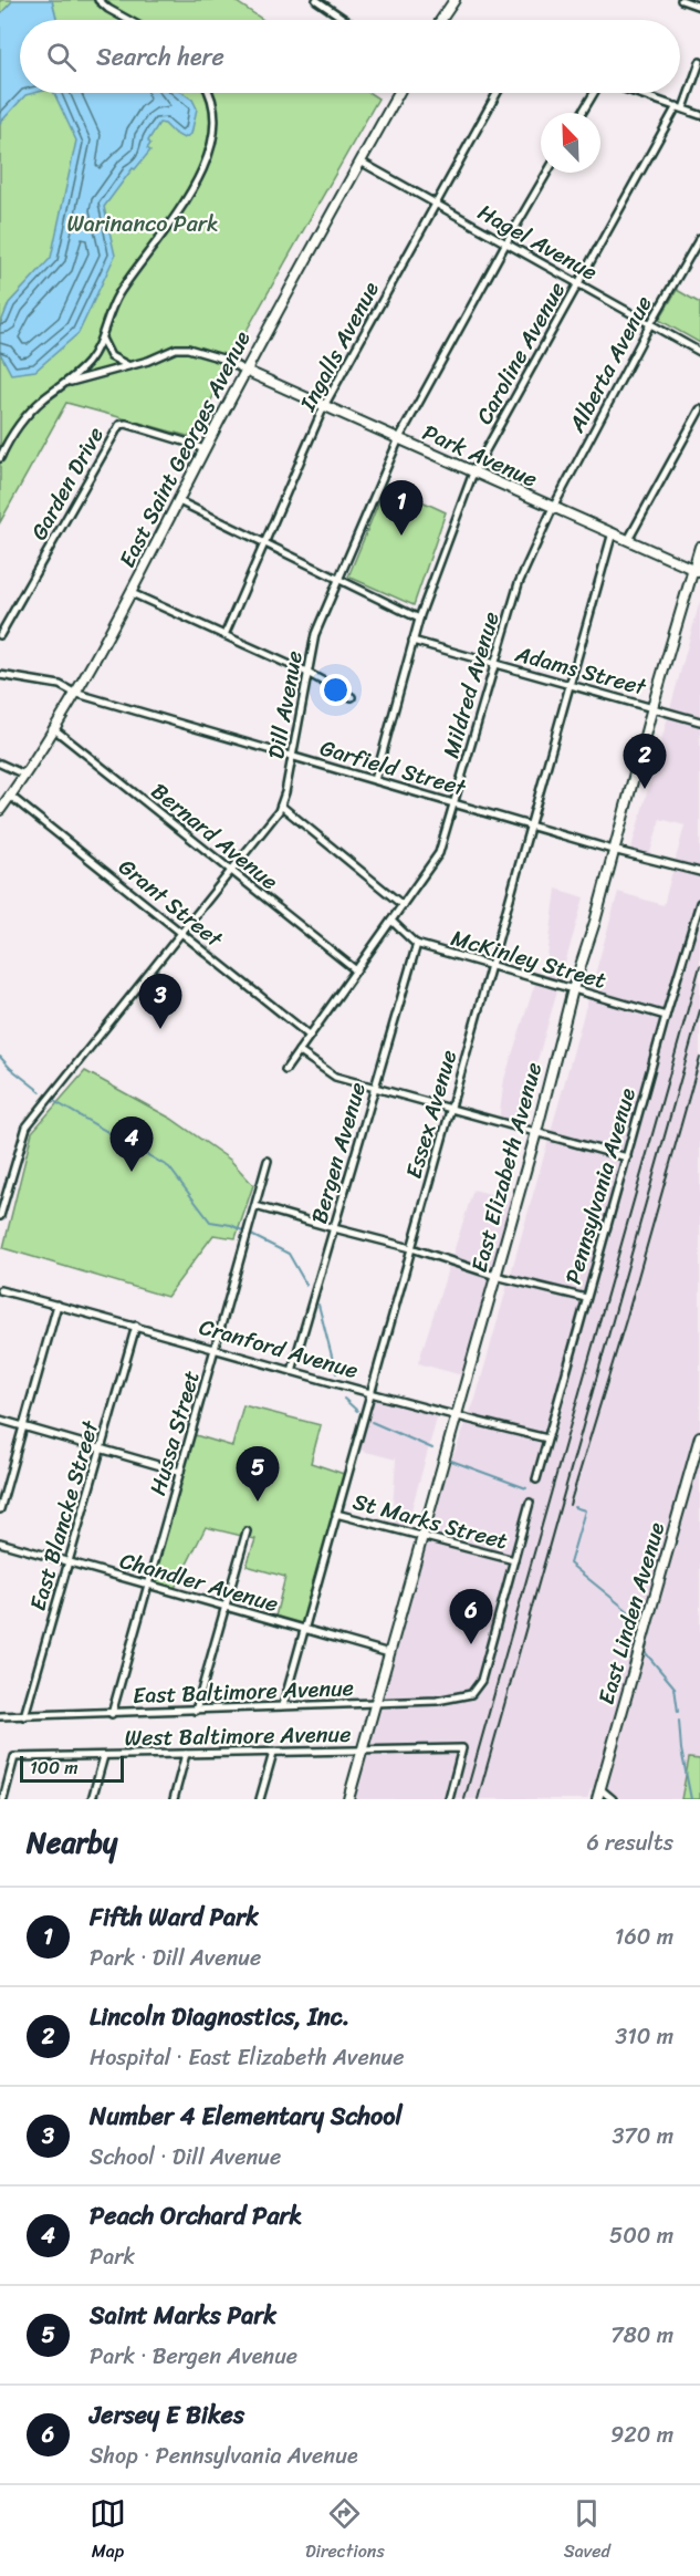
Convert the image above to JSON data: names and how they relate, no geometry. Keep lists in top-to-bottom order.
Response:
{
  "streets": {
    "street": [
      "Hagel Avenue",
      "Ingalls Avenue",
      "Caroline Avenue",
      "Alberta Avenue",
      "East Saint Georges Avenue",
      "Park Avenue",
      "Garden Drive",
      "Adams Street",
      "Mildred Avenue",
      "Dill Avenue",
      "Garfield Street",
      "Bernard Avenue",
      "Grant Street",
      "McKinley Street",
      "Essex Avenue",
      "Bergen Avenue",
      "East Elizabeth Avenue",
      "Pennsylvania Avenue",
      "Cranford Avenue",
      "Hussa Street",
      "East Blancke Street",
      "St Marks Street",
      "Chandler Avenue",
      "East Linden Avenue",
      "East Baltimore Avenue",
      "West Baltimore Avenue"
    ]
  },
  "crossings": [
    ["Hagel Avenue", "Ingalls Avenue"],
    ["Hagel Avenue", "Caroline Avenue"],
    ["Hagel Avenue", "Alberta Avenue"],
    ["Hagel Avenue", "East Saint Georges Avenue"],
    ["Hagel Avenue", "Dill Avenue"],
    ["Ingalls Avenue", "Park Avenue"],
    ["Caroline Avenue", "Park Avenue"],
    ["Caroline Avenue", "Adams Street"],
    ["Caroline Avenue", "Garfield Street"],
    ["Alberta Avenue", "Park Avenue"],
    ["Alberta Avenue", "Mildred Avenue"],
    ["East Saint Georges Avenue", "Park Avenue"],
    ["East Saint Georges Avenue", "Garden Drive"],
    ["East Saint Georges Avenue", "Garfield Street"],
    ["East Saint Georges Avenue", "Bernard Avenue"],
    ["East Saint Georges Avenue", "Grant Street"],
    ["Park Avenue", "Mildred Avenue"],
    ["Park Avenue", "Dill Avenue"],
    ["Park Avenue", "Essex Avenue"],
    ["Park Avenue", "East Elizabeth Avenue"],
    ["Adams Street", "Mildred Avenue"],
    ["Adams Street", "Essex Avenue"],
    ["Adams Street", "East Elizabeth Avenue"],
    ["Mildred Avenue", "Garfield Street"],
    ["Mildred Avenue", "McKinley Street"],
    ["Dill Avenue", "Garfield Street"],
    ["Dill Avenue", "Bernard Avenue"],
    ["Dill Avenue", "Grant Street"],
    ["Garfield Street", "Essex Avenue"],
    ["Garfield Street", "East Elizabeth Avenue"],
    ["McKinley Street", "Essex Avenue"],
    ["McKinley Street", "Bergen Avenue"],
    ["McKinley Street", "East Elizabeth Avenue"],
    ["McKinley Street", "Pennsylvania Avenue"],
    ["Essex Avenue", "Cranford Avenue"],
    ["Essex Avenue", "St Marks Street"],
    ["Essex Avenue", "Chandler Avenue"],
    ["Essex Avenue", "East Baltimore Avenue"],
    ["Bergen Avenue", "Cranford Avenue"],
    ["East Elizabeth Avenue", "Cranford Avenue"],
    ["East Elizabeth Avenue", "St Marks Street"],
    ["East Elizabeth Avenue", "Chandler Avenue"],
    ["East Elizabeth Avenue", "East Baltimore Avenue"],
    ["East Elizabeth Avenue", "West Baltimore Avenue"],
    ["Pennsylvania Avenue", "Cranford Avenue"],
    ["Cranford Avenue", "Hussa Street"],
    ["Cranford Avenue", "East Blancke Street"],
    ["Hussa Street", "Chandler Avenue"],
    ["Hussa Street", "East Baltimore Avenue"],
    ["East Blancke Street", "Chandler Avenue"],
    ["East Blancke Street", "East Baltimore Avenue"],
    ["St Marks Street", "East Baltimore Avenue"]
  ],
  "parks": ["Warinanco Park"],
  "scale_bar": "100 m",
  "north": "top left",
  "page": {
    "search": "Search here",
    "pins": [
      "1",
      "2",
      "3",
      "4",
      "5",
      "6"
    ],
    "scale": "100 m",
    "heading": ["Nearby", "6 results"],
    "list": [
      {
        "mark": "1",
        "name": "Fifth Ward Park",
        "note": "Park · Dill Avenue",
        "value": "160 m"
      },
      {
        "mark": "2",
        "name": "Lincoln Diagnostics, Inc.",
        "note": "Hospital · East Elizabeth Avenue",
        "value": "310 m"
      },
      {
        "mark": "3",
        "name": "Number 4 Elementary School",
        "note": "School · Dill Avenue",
        "value": "370 m"
      },
      {
        "mark": "4",
        "name": "Peach Orchard Park",
        "note": "Park",
        "value": "500 m"
      },
      {
        "mark": "5",
        "name": "Saint Marks Park",
        "note": "Park · Bergen Avenue",
        "value": "780 m"
      },
      {
        "mark": "6",
        "name": "Jersey E Bikes",
        "note": "Shop · Pennsylvania Avenue",
        "value": "920 m"
      }
    ],
    "nav": ["Map", "Directions", "Saved"]
  }
}
